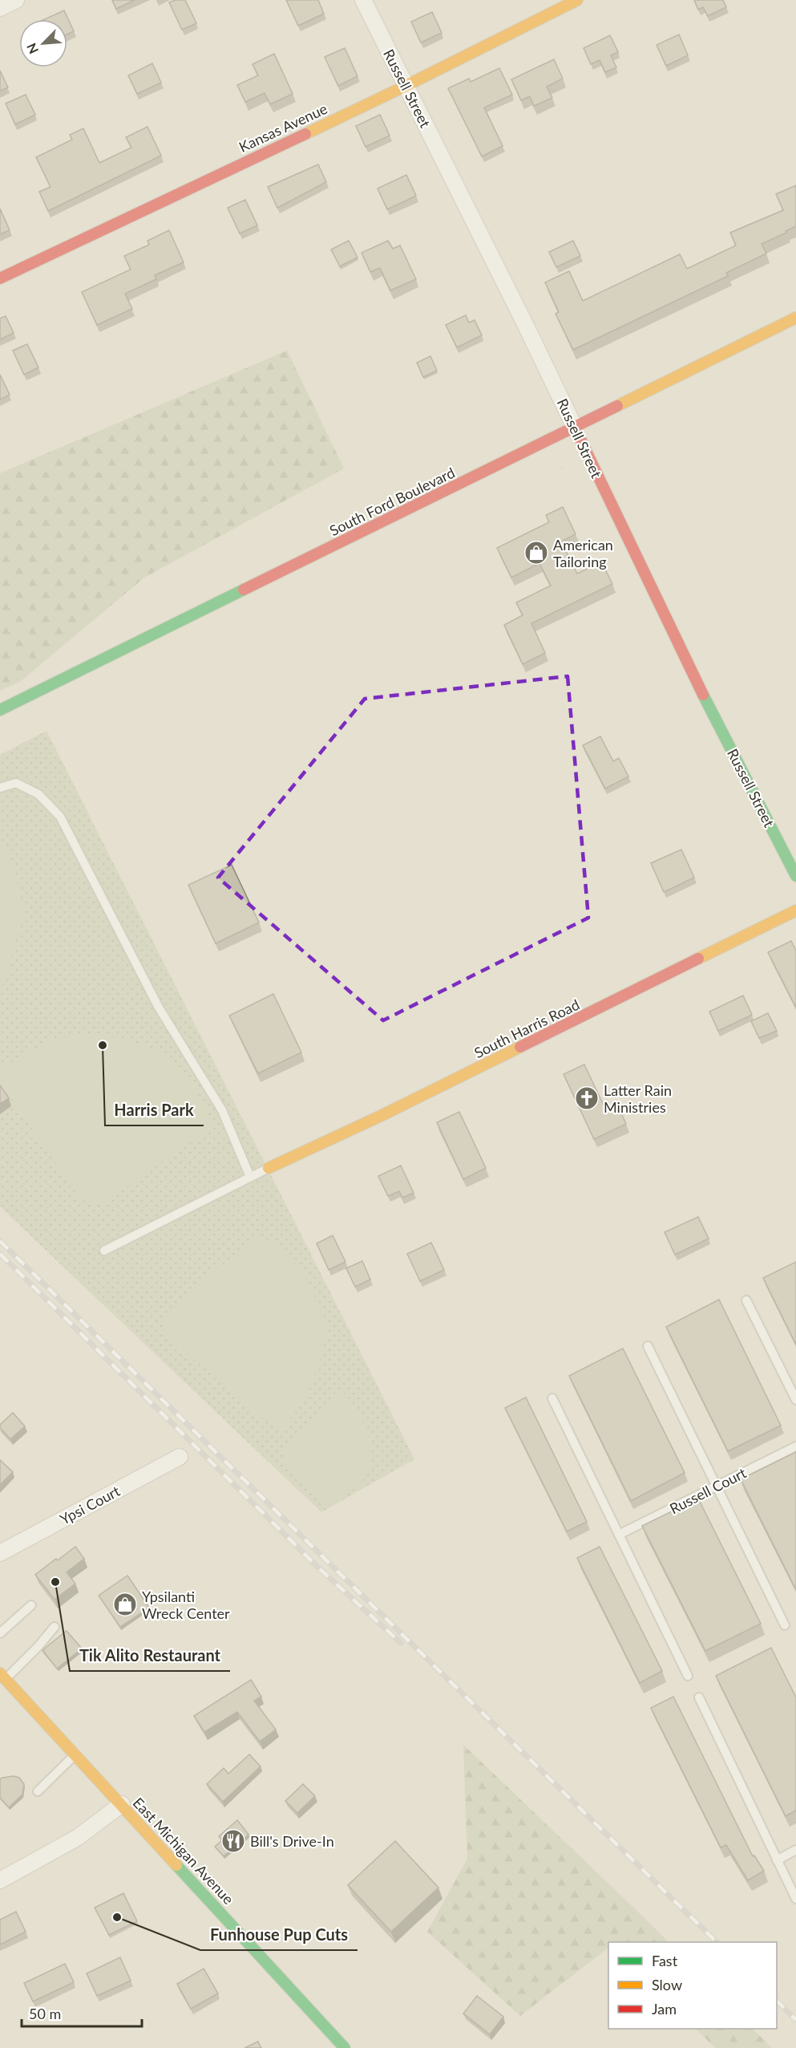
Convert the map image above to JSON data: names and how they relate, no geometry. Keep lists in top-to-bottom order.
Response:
{
  "streets": {
    "street": [
      "Russell Street",
      "Kansas Avenue",
      "South Ford Boulevard",
      "South Harris Road",
      "Ypsi Court",
      "East Michigan Avenue"
    ],
    "lane": ["Russell Court"]
  },
  "crossings": [
    ["Russell Street", "Kansas Avenue"],
    ["Russell Street", "South Ford Boulevard"]
  ],
  "places": {
    "shop": ["American Tailoring", "Ypsilanti Wreck Center"],
    "other": ["Harris Park", "Tik Alito Restaurant", "Funhouse Pup Cuts"],
    "church": ["Latter Rain Ministries"],
    "restaurant": ["Bill's Drive-In"]
  },
  "legend": ["Fast", "Slow", "Jam"],
  "scale_bar": "50 m",
  "north": "bottom left"
}
